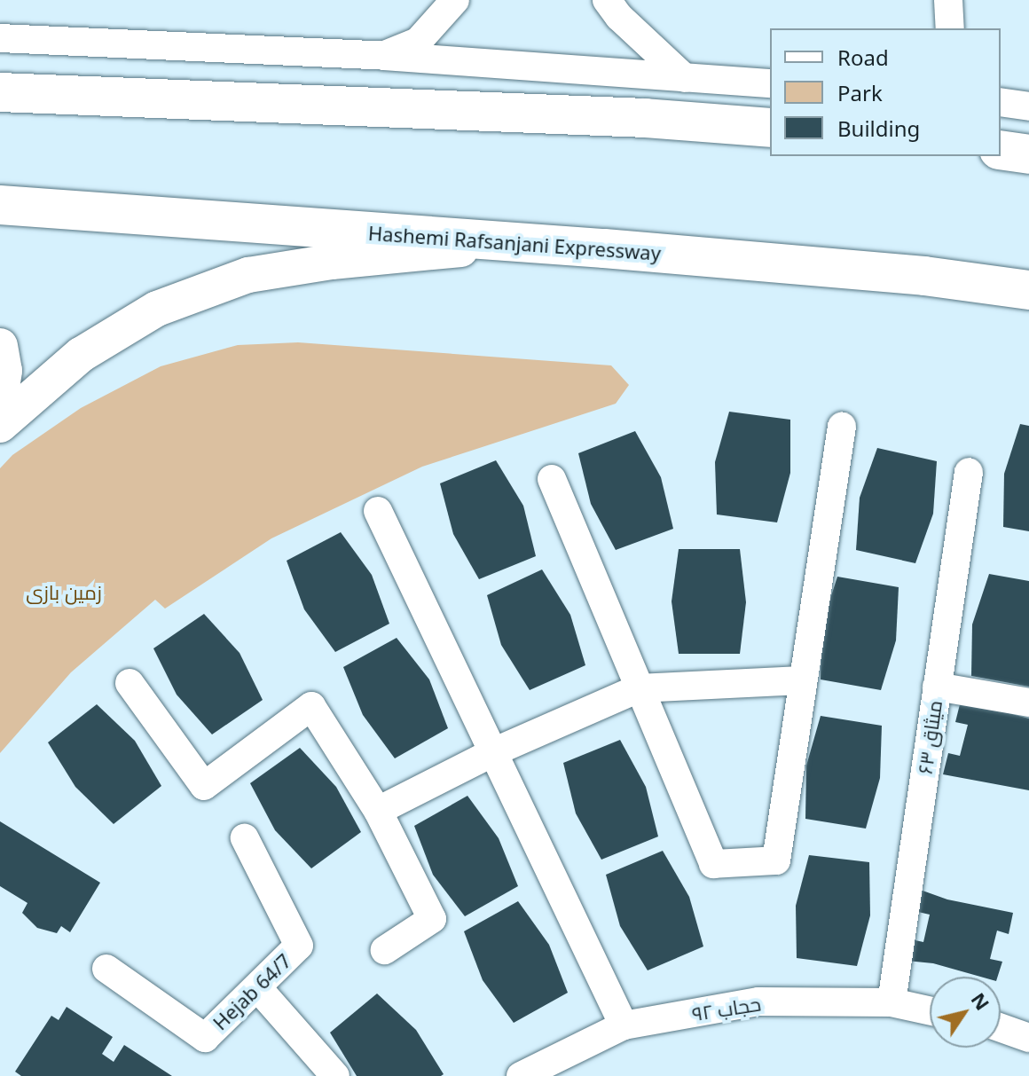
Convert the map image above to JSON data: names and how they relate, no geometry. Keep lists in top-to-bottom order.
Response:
{
  "streets": {
    "highway": ["Hashemi Rafsanjani Expressway"],
    "street": ["میثاق ۶۳", "Hejab 64/7", "حجاب ۹۲"]
  },
  "crossings": [
    ["میثاق ۶۳", "حجاب ۹۲"]
  ],
  "parks": ["زمین بازی"],
  "legend": ["Road", "Park", "Building"],
  "north": "top right"
}
